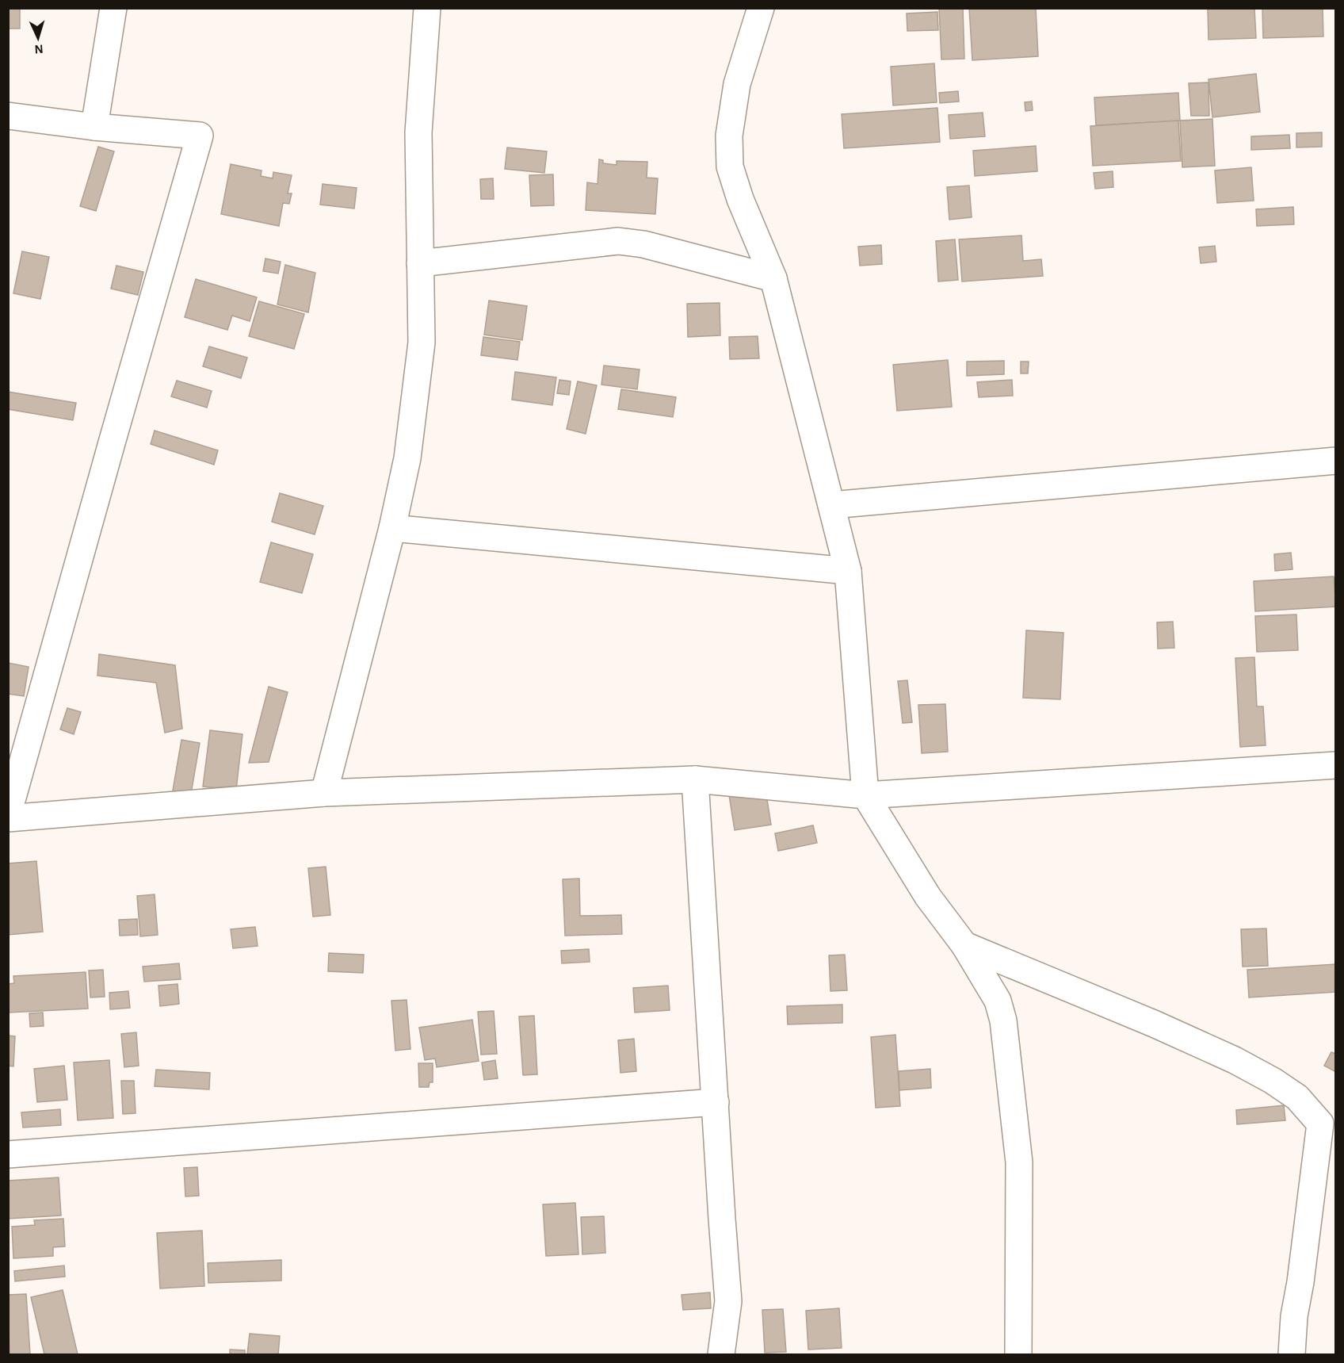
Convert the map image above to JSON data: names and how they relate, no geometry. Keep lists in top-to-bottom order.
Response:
{
  "north": "bottom"
}
